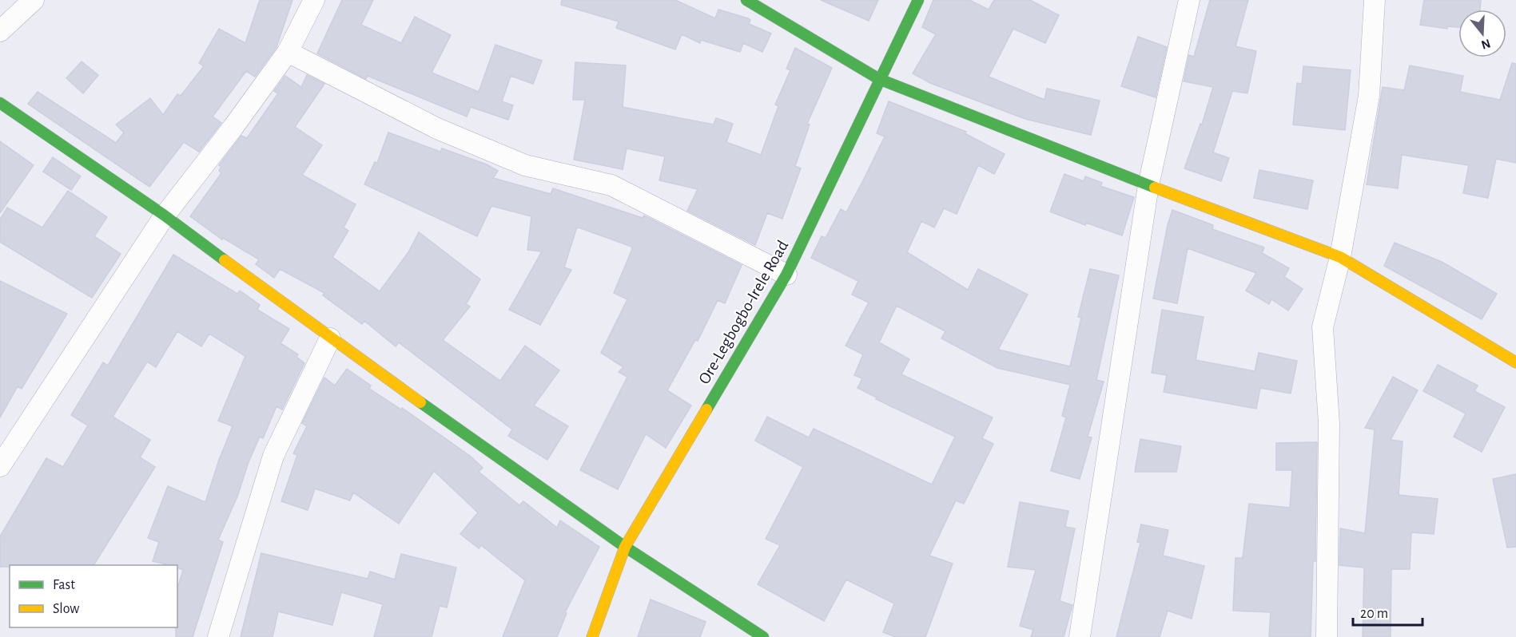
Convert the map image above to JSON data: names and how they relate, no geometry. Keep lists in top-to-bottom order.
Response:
{
  "streets": {
    "street": ["Ore-Legbogbo-Irele Road"]
  },
  "legend": ["Fast", "Slow"],
  "scale_bar": "20 m",
  "north": "bottom"
}
